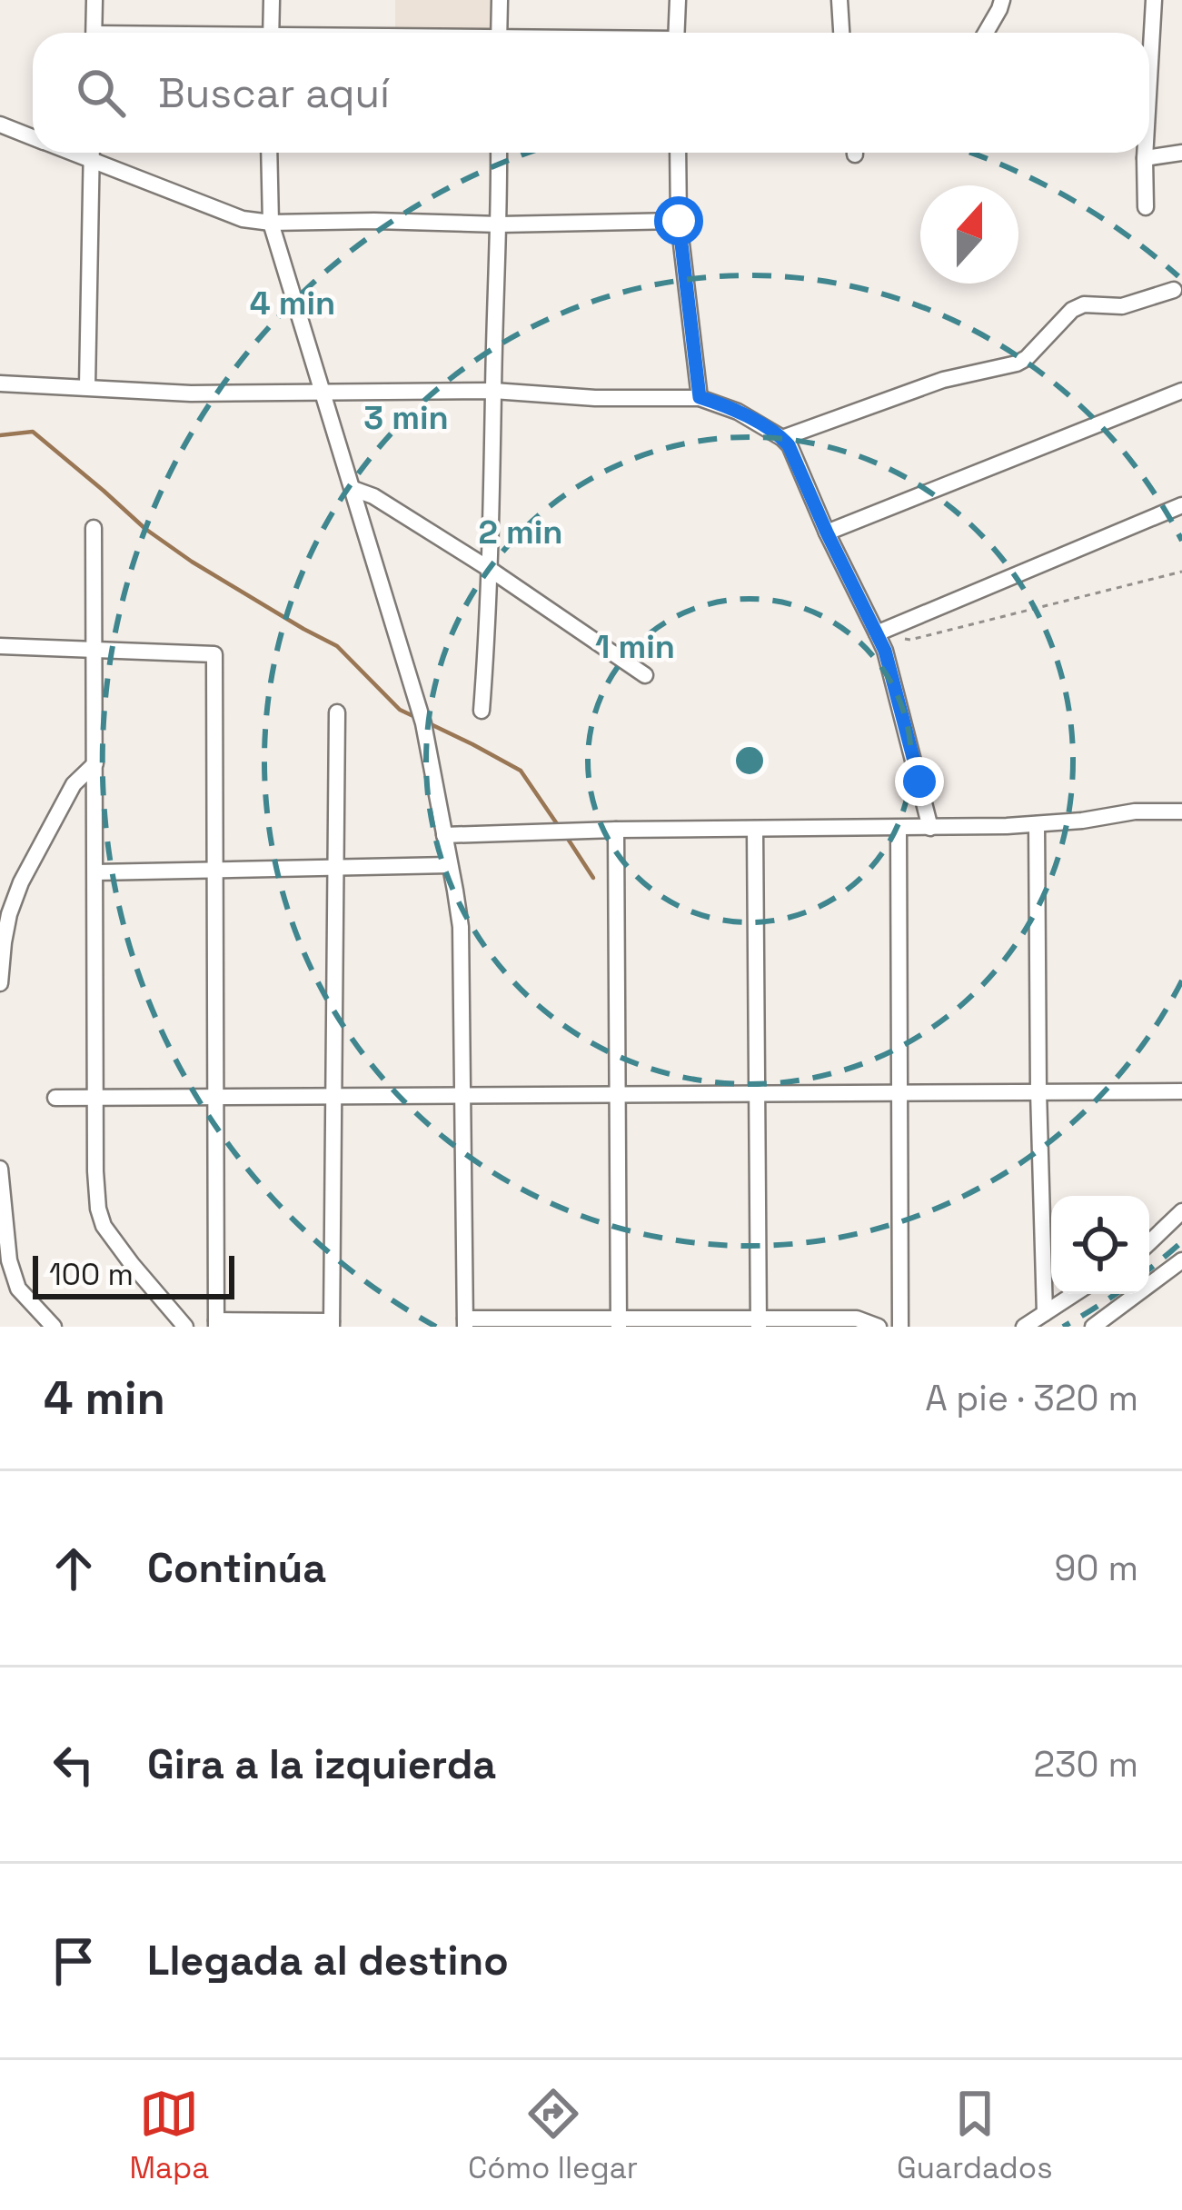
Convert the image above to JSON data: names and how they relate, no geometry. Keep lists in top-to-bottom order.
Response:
{
  "scale_bar": "100 m",
  "north": "top",
  "page": {
    "search": "Buscar aquí",
    "scale": "100 m",
    "heading": ["4 min", "A pie · 320 m"],
    "list": [
      ["Continúa", "90 m"],
      ["Gira a la izquierda", "230 m"],
      "Llegada al destino"
    ],
    "nav": ["Mapa", "Cómo llegar", "Guardados"]
  },
  "rings": [
    "4 min",
    "3 min",
    "2 min",
    "1 min"
  ]
}
